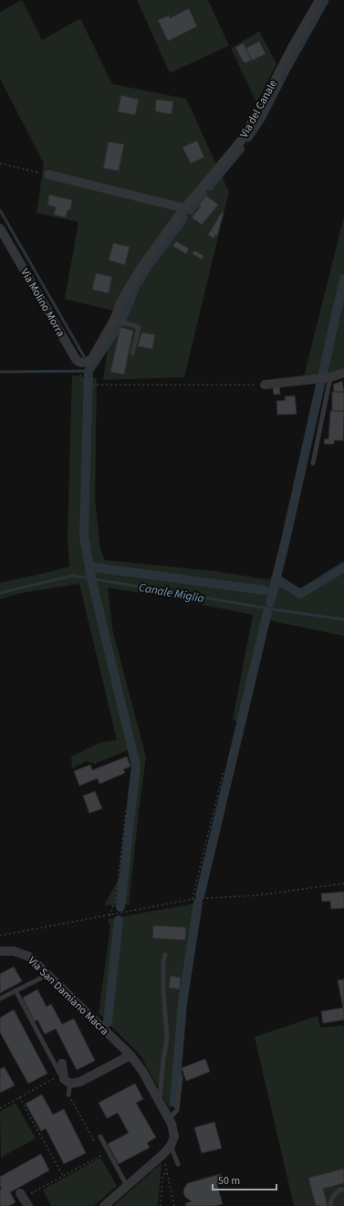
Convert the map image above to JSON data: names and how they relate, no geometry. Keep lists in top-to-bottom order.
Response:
{
  "streets": {
    "street": ["Via del Canale", "Via Molino Morra", "Via San Damiano Macra"]
  },
  "crossings": [
    ["Via del Canale", "Via Molino Morra"]
  ],
  "water": ["Canale Miglia"],
  "scale_bar": "50 m"
}
